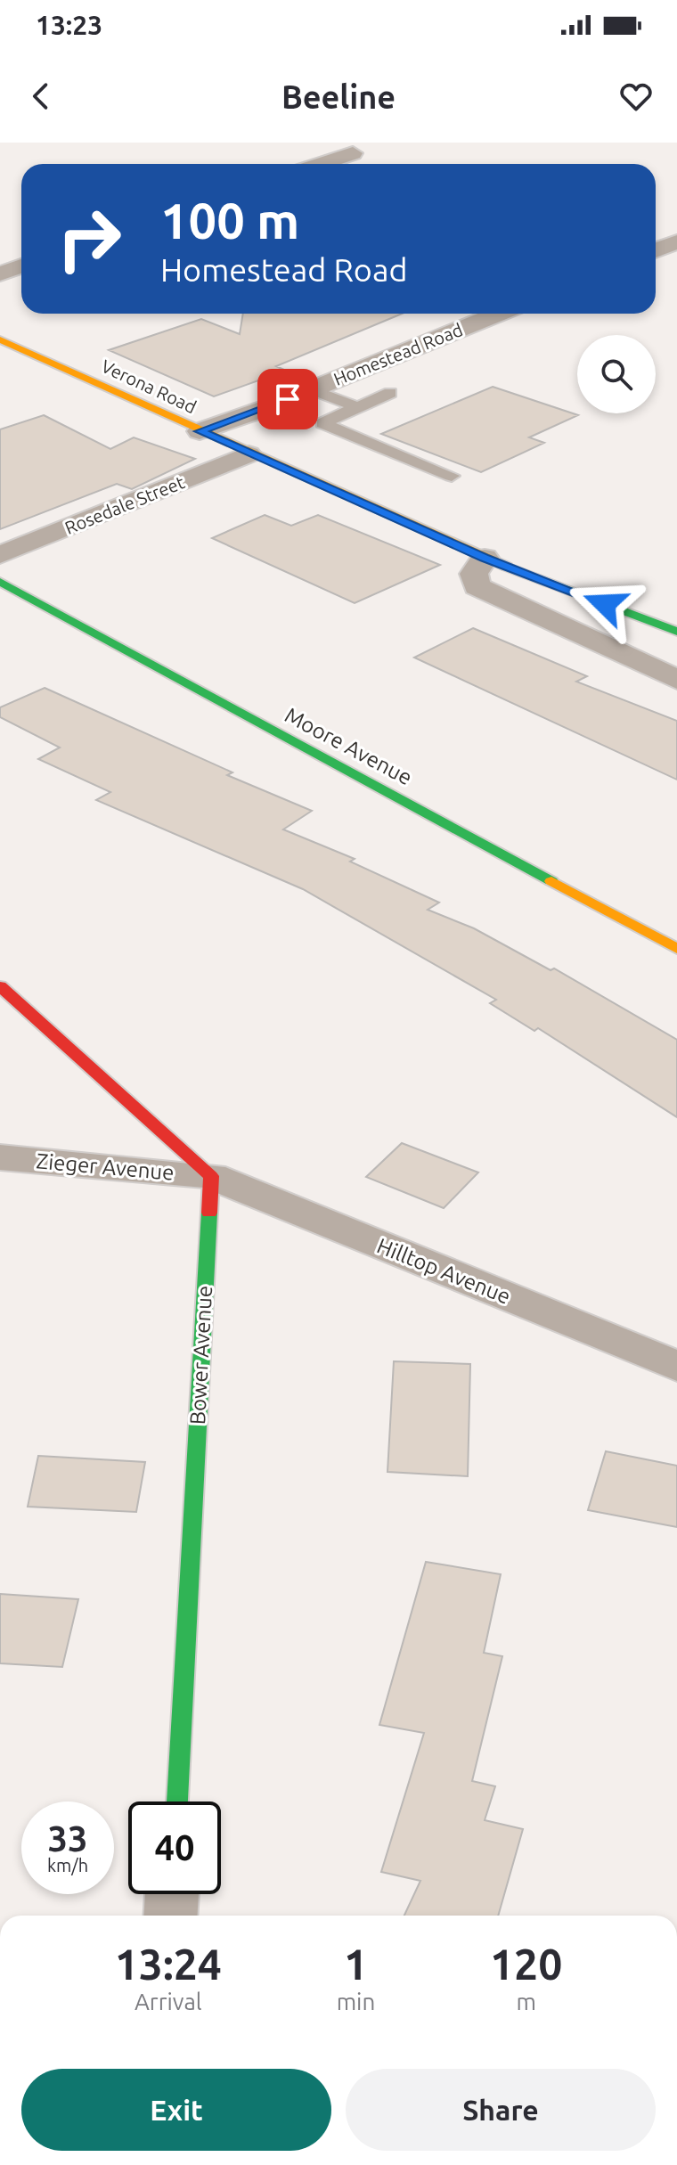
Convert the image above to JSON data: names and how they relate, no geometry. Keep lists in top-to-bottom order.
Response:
{
  "streets": {
    "street": [
      "Homestead Road",
      "Verona Road",
      "Rosedale Street",
      "Moore Avenue",
      "Zieger Avenue",
      "Hilltop Avenue",
      "Bower Avenue"
    ]
  },
  "crossings": [
    ["Homestead Road", "Verona Road"],
    ["Verona Road", "Rosedale Street"],
    ["Zieger Avenue", "Hilltop Avenue"],
    ["Zieger Avenue", "Bower Avenue"],
    ["Hilltop Avenue", "Bower Avenue"]
  ],
  "page": {
    "status": "13:23",
    "header": "Beeline",
    "turn": ["100 m", "Homestead Road"],
    "speed": "33 km/h",
    "limit": "40",
    "eta": [
      "13:24",
      "Arrival",
      "1",
      "min",
      "120",
      "m"
    ],
    "buttons": ["Exit", "Share"]
  }
}
